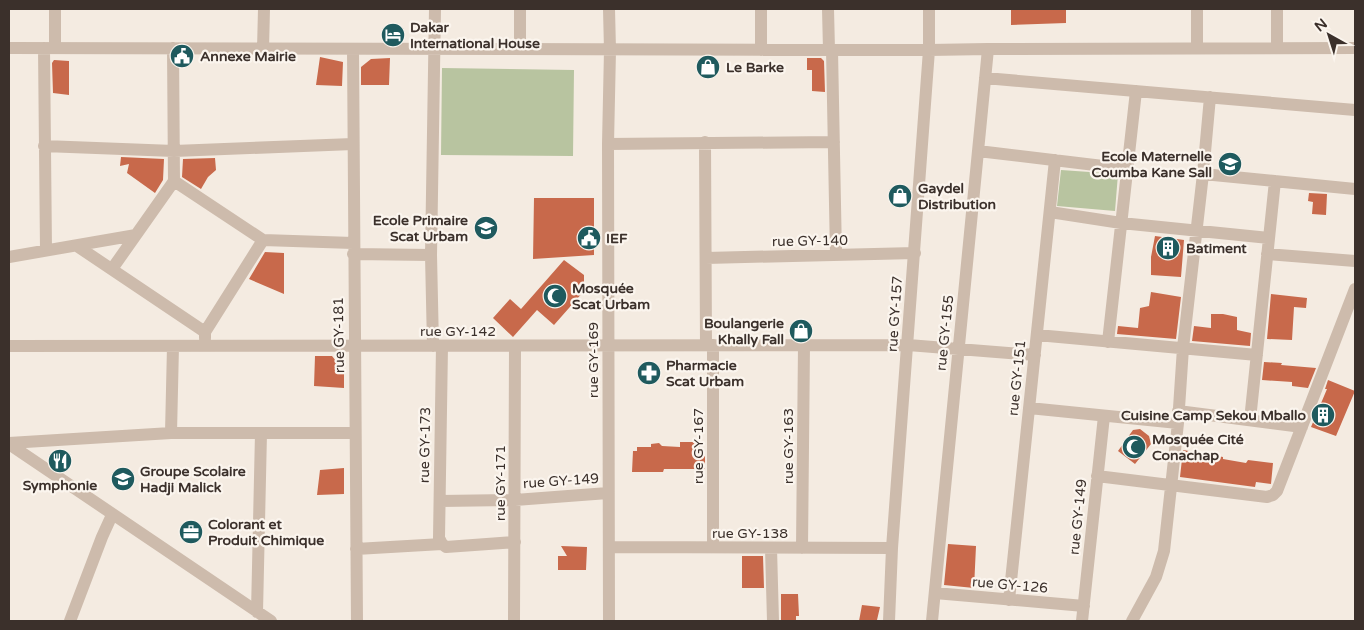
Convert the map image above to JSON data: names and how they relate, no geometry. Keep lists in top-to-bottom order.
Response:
{
  "streets": {
    "street": [
      "rue GY-140",
      "rue GY-157",
      "rue GY-142",
      "rue GY-155",
      "rue GY-181",
      "rue GY-169",
      "rue GY-151",
      "rue GY-173",
      "rue GY-167",
      "rue GY-163",
      "rue GY-149",
      "rue GY-171",
      "rue GY-138",
      "rue GY-126"
    ]
  },
  "crossings": [
    ["rue GY-140", "rue GY-157"],
    ["rue GY-140", "rue GY-167"],
    ["rue GY-157", "rue GY-142"],
    ["rue GY-157", "rue GY-138"],
    ["rue GY-142", "rue GY-155"],
    ["rue GY-142", "rue GY-181"],
    ["rue GY-142", "rue GY-169"],
    ["rue GY-142", "rue GY-151"],
    ["rue GY-142", "rue GY-173"],
    ["rue GY-142", "rue GY-167"],
    ["rue GY-142", "rue GY-163"],
    ["rue GY-142", "rue GY-171"],
    ["rue GY-155", "rue GY-126"],
    ["rue GY-169", "rue GY-149"],
    ["rue GY-169", "rue GY-138"],
    ["rue GY-151", "rue GY-126"],
    ["rue GY-173", "rue GY-149"],
    ["rue GY-167", "rue GY-138"],
    ["rue GY-163", "rue GY-138"],
    ["rue GY-149", "rue GY-171"],
    ["rue GY-149", "rue GY-126"]
  ],
  "places": {
    "hotel": ["Dakar International House"],
    "public building": ["Annexe Mairie", "IEF"],
    "shop": ["Le Barke", "Gaydel Distribution", "Boulangerie Khally Fall"],
    "school or university": ["Ecole Maternelle Coumba Kane Sall", "Ecole Primaire Scat Urbam", "Groupe Scolaire Hadji Malick"],
    "building": ["Batiment", "Cuisine Camp Sekou Mballo"],
    "mosque": ["Mosquée Scat Urbam", "Mosquée Cité Conachap"],
    "pharmacy": ["Pharmacie Scat Urbam"],
    "restaurant": ["Symphonie"],
    "office": ["Colorant et Produit Chimique"]
  },
  "north": "top left"
}
